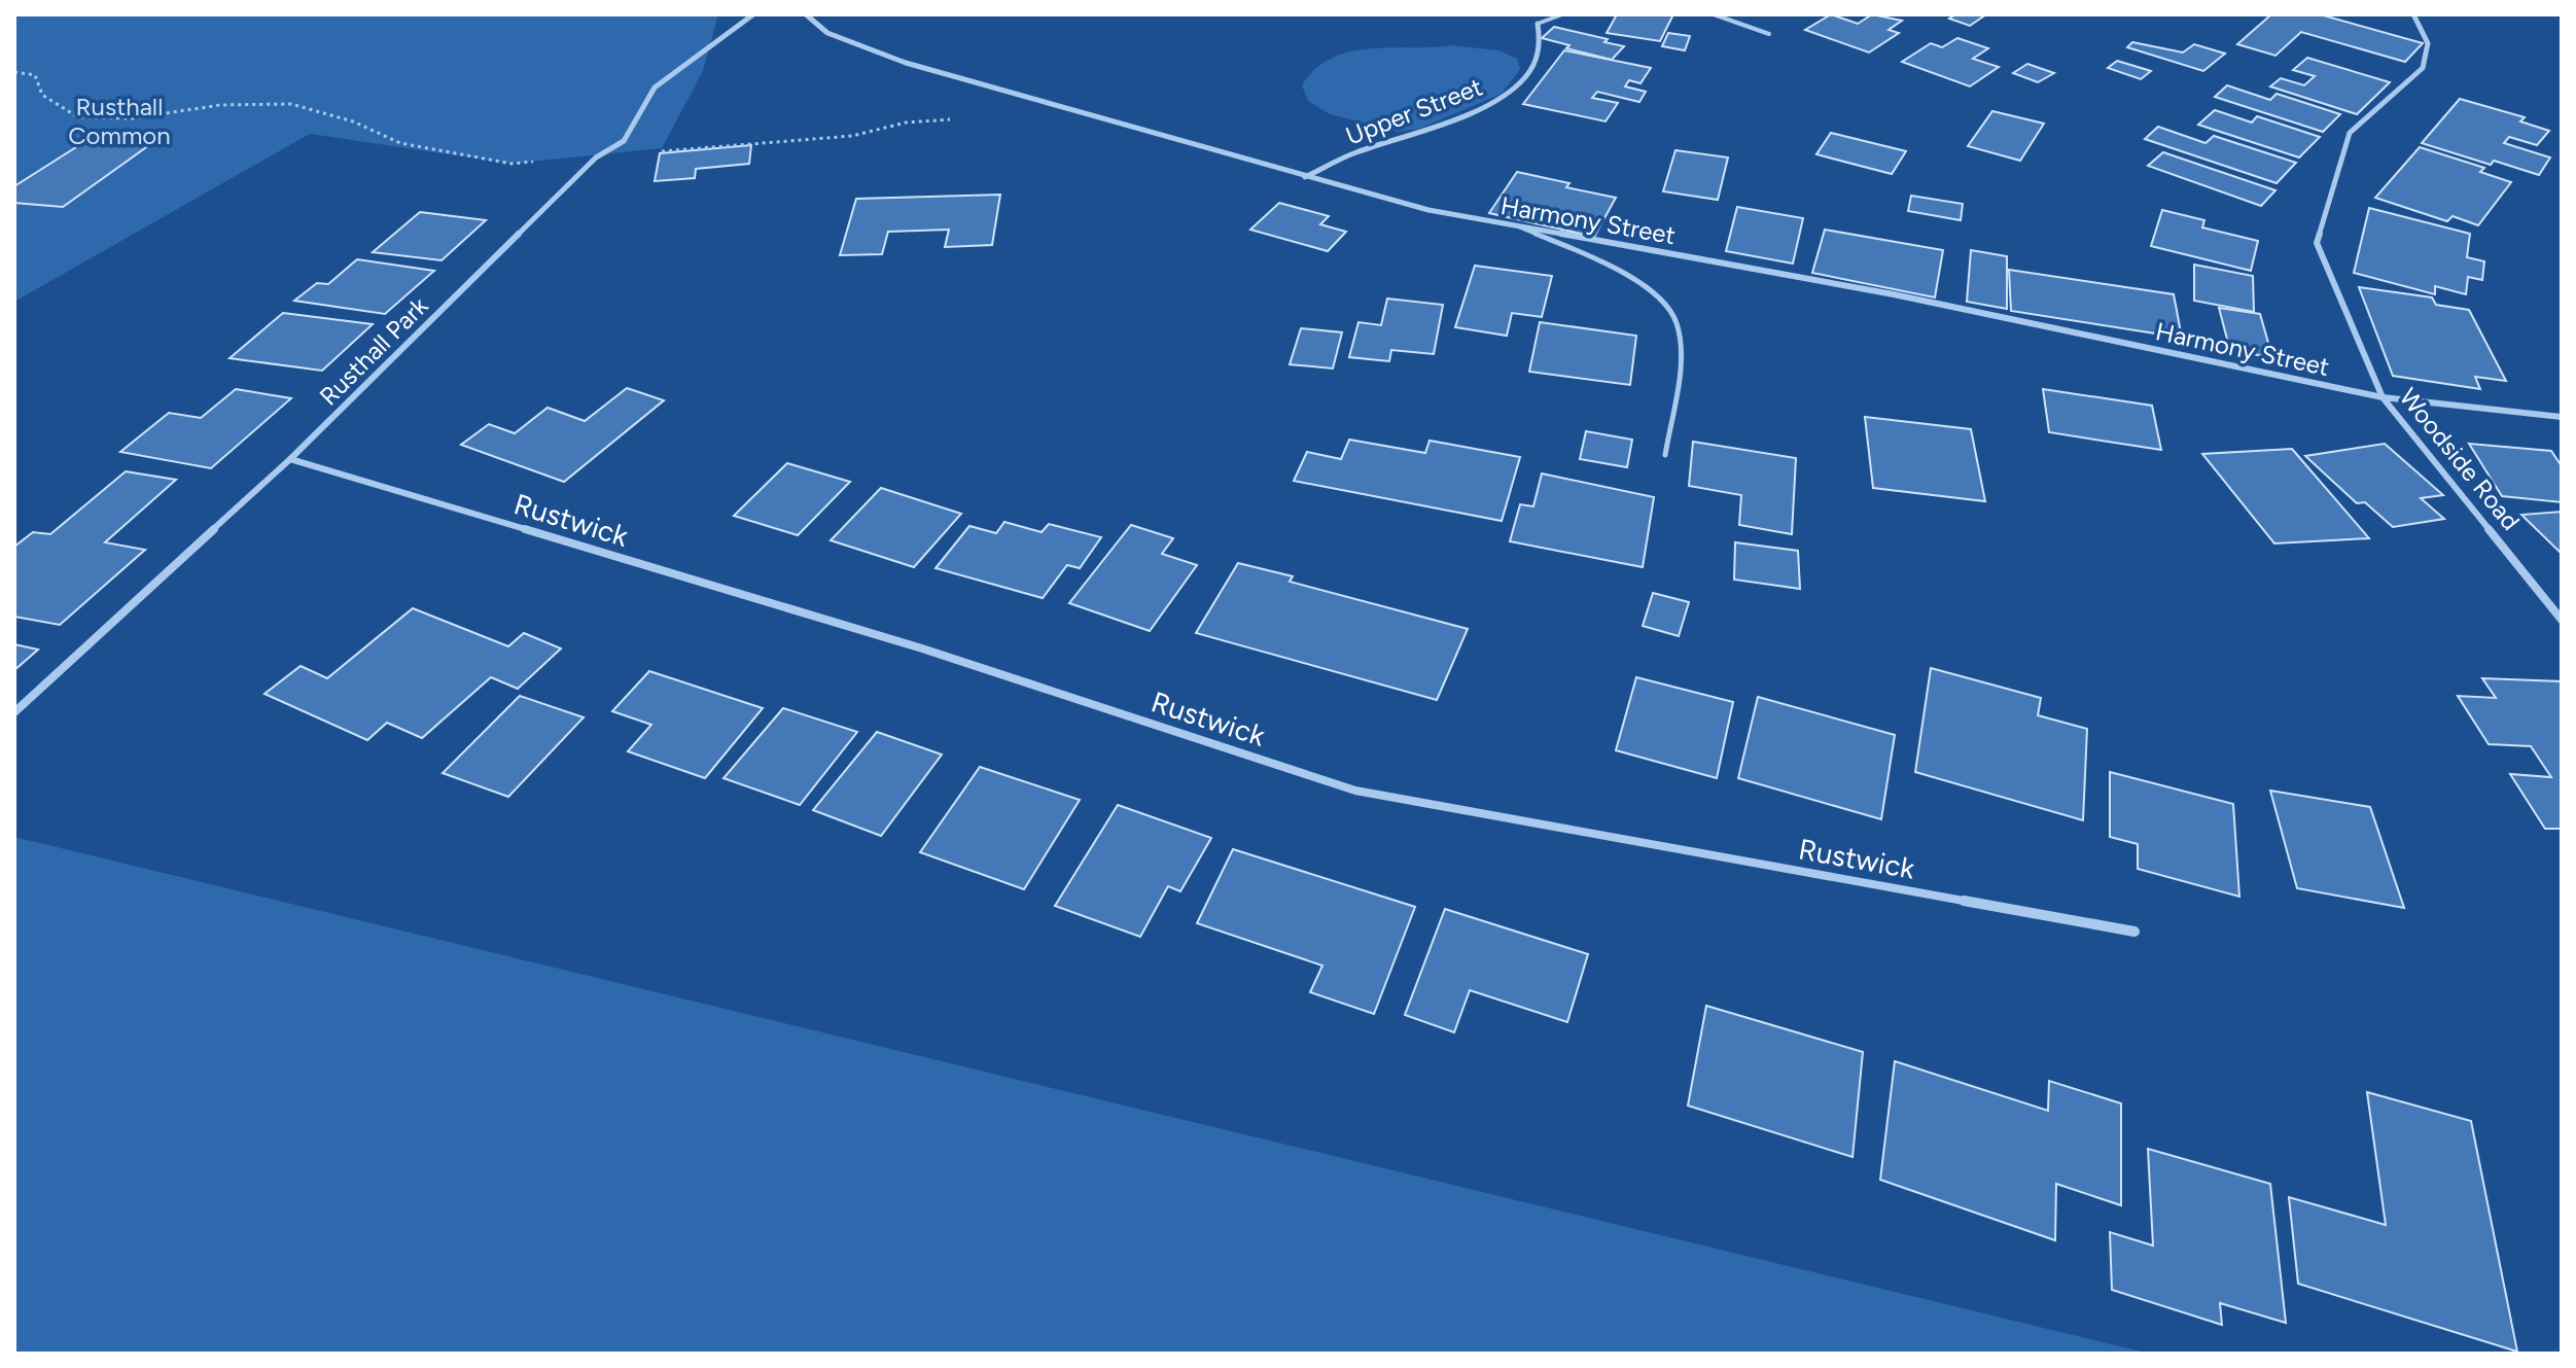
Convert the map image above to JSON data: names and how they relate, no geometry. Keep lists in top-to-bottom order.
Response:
{
  "streets": {
    "street": [
      "Upper Street",
      "Harmony Street",
      "Rusthall Park",
      "Woodside Road",
      "Rustwick"
    ]
  },
  "crossings": [
    ["Upper Street", "Harmony Street"],
    ["Harmony Street", "Woodside Road"],
    ["Rusthall Park", "Rustwick"]
  ],
  "parks": ["Rusthall Common"]
}
